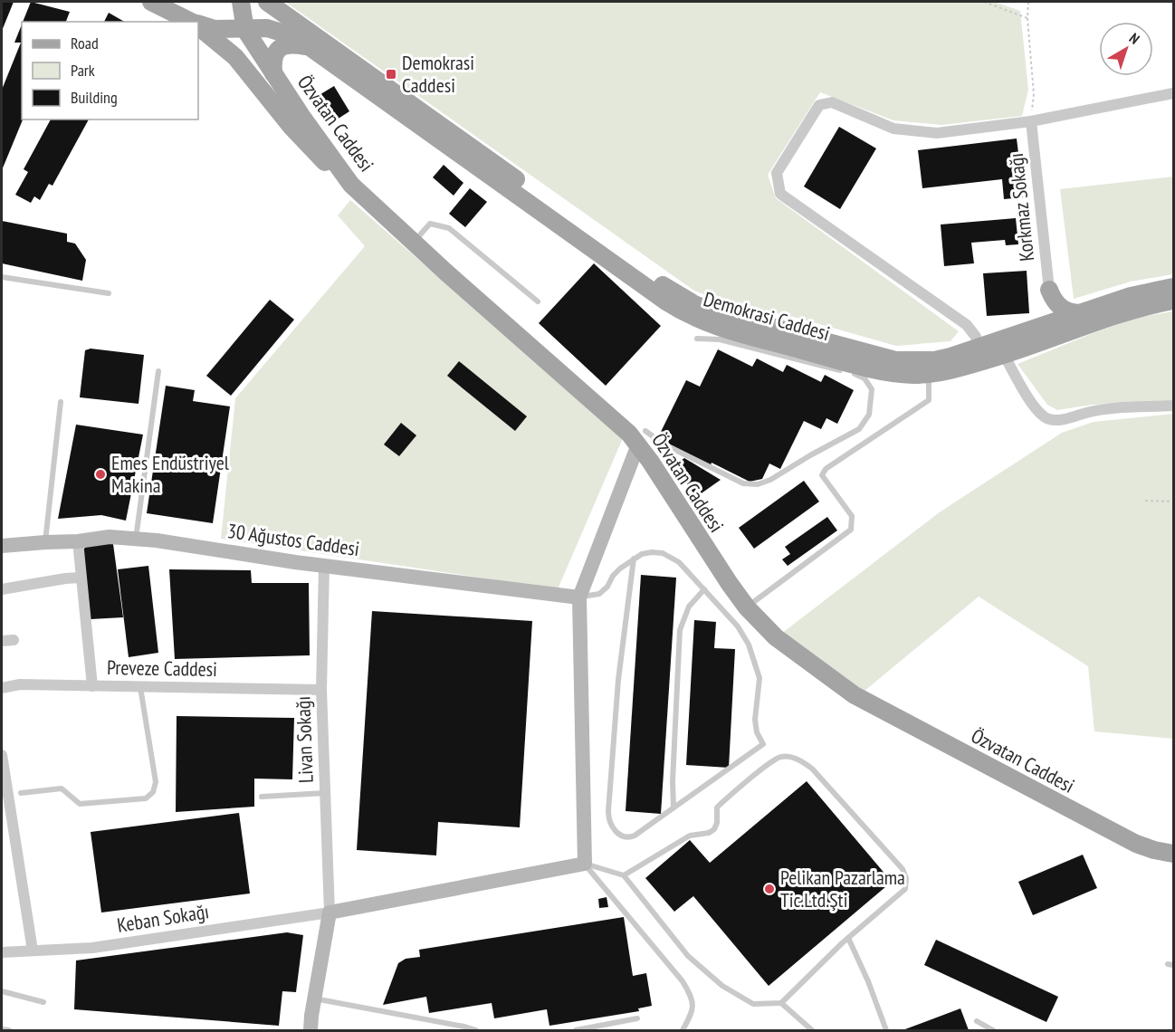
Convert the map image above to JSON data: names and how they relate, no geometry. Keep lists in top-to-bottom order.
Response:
{
  "streets": {
    "main road": ["Özvatan Caddesi", "Demokrasi Caddesi"],
    "street": [
      "Korkmaz Sokağı",
      "30 Ağustos Caddesi",
      "Preveze Caddesi",
      "Livan Sokağı",
      "Keban Sokağı"
    ]
  },
  "crossings": [
    ["Özvatan Caddesi", "Demokrasi Caddesi"],
    ["30 Ağustos Caddesi", "Livan Sokağı"],
    ["Preveze Caddesi", "Livan Sokağı"],
    ["Livan Sokağı", "Keban Sokağı"]
  ],
  "places": {
    "transit": ["Demokrasi Caddesi"],
    "other": ["Emes Endüstriyel Makina", "Pelikan Pazarlama Tic.Ltd.Şti"]
  },
  "legend": ["Road", "Park", "Building"],
  "north": "top right"
}
